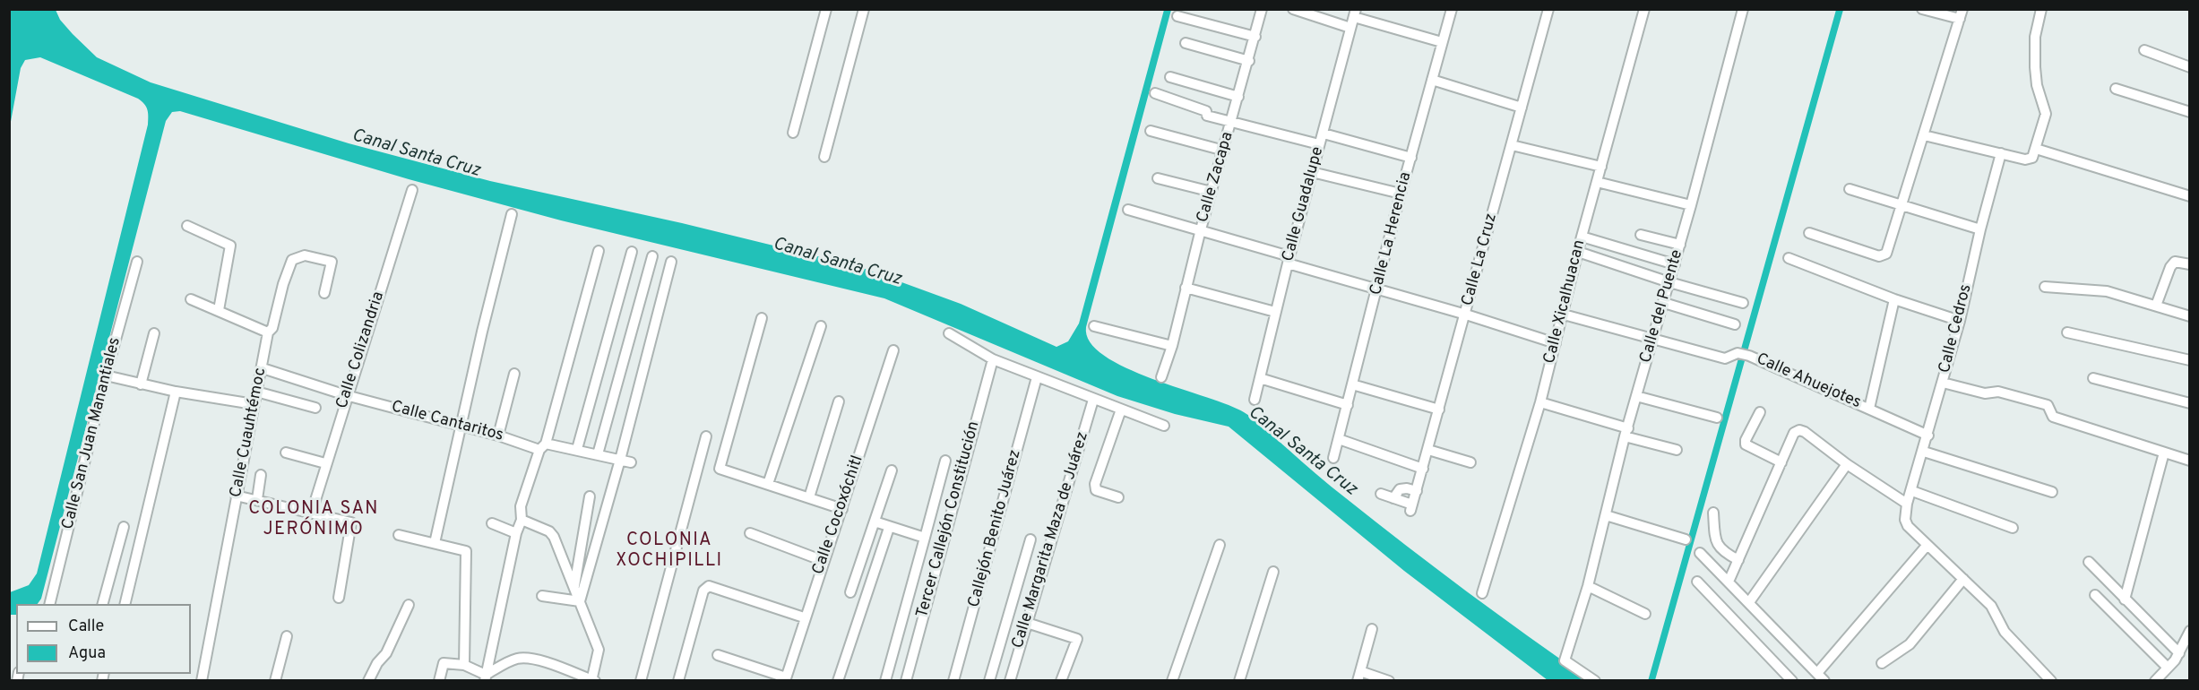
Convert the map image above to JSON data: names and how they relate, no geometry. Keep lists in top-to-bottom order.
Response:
{
  "streets": {
    "street": [
      "Calle Zacapa",
      "Calle Guadalupe",
      "Calle La Herencia",
      "Calle La Cruz",
      "Calle Xicalhuacan",
      "Calle del Puente",
      "Calle Cedros",
      "Calle Colizandria",
      "Calle Ahuejotes",
      "Calle Cantaritos",
      "Calle Cuauhtémoc",
      "Calle San Juan Manantiales",
      "Calle Cocoxóchitl",
      "Tercer Callejón Constitución",
      "Callejón Benito Juárez",
      "Calle Margarita Maza de Juárez"
    ]
  },
  "crossings": [
    ["Calle Xicalhuacan", "Calle Ahuejotes"],
    ["Calle del Puente", "Calle Ahuejotes"],
    ["Calle Cedros", "Calle Ahuejotes"],
    ["Calle Colizandria", "Calle Cantaritos"],
    ["Calle Cantaritos", "Calle Cuauhtémoc"]
  ],
  "districts": ["COLONIA SAN JERÓNIMO", "COLONIA XOCHIPILLI"],
  "water": ["Canal Santa Cruz"],
  "legend": ["Calle", "Agua"]
}
